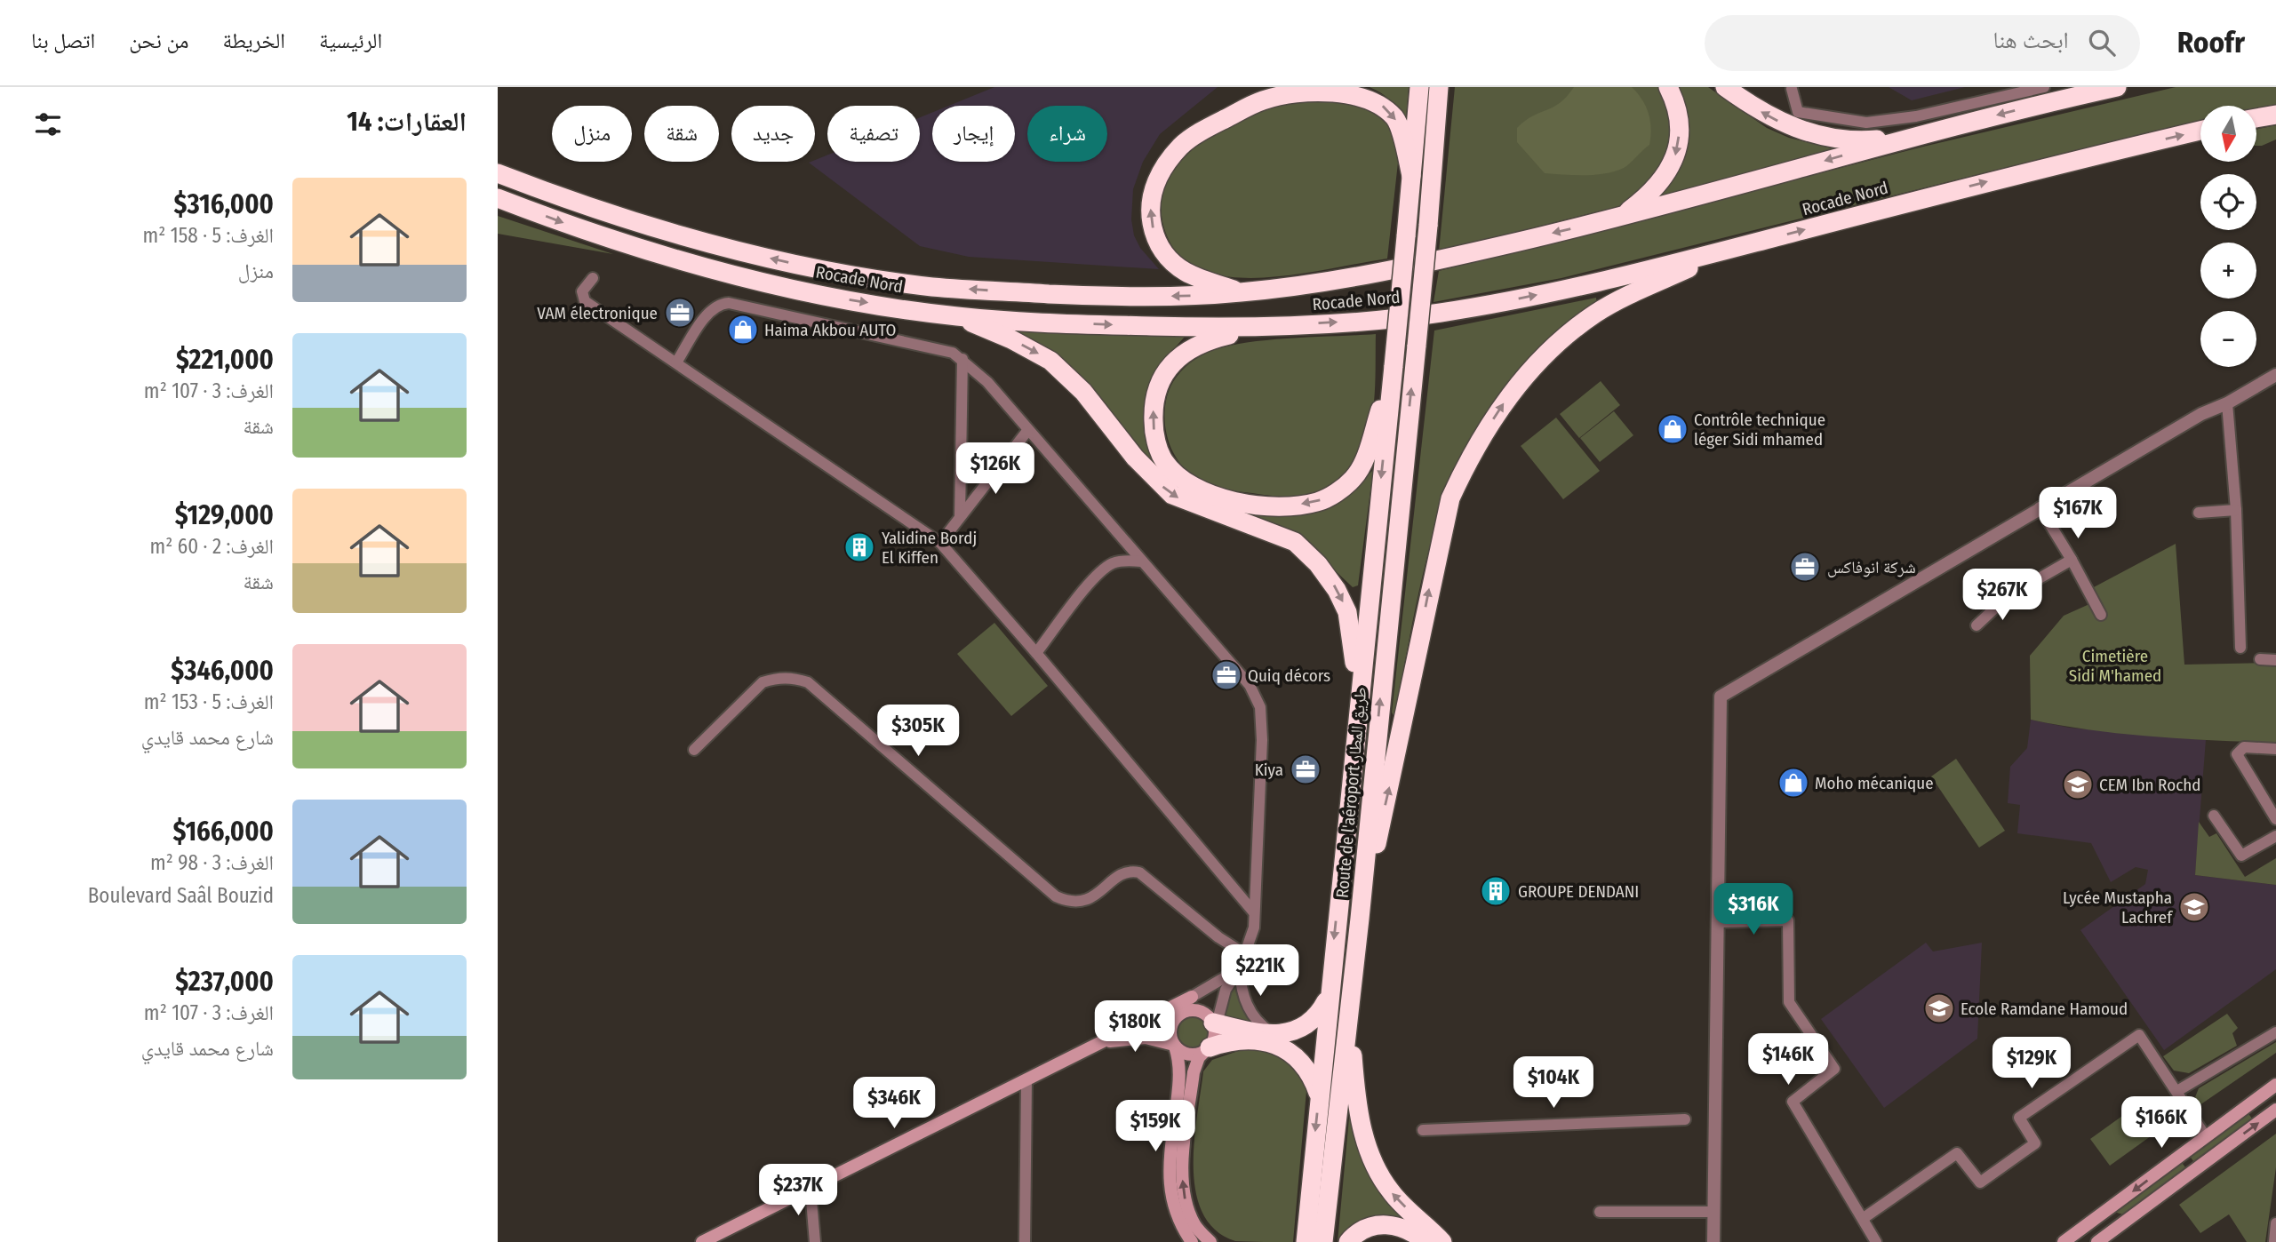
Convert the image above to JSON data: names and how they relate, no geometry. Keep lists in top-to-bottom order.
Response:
{
  "streets": {
    "highway": ["Rocade Nord", "Route de l'aéroport طريق المطار"]
  },
  "parks": ["Cimetière Sidi M'hamed"],
  "places": {
    "office": [
      "VAM électronique",
      "شركة انوفاكس",
      "Quiq décors",
      "Kiya"
    ],
    "shop": ["Haima Akbou AUTO", "Contrôle technique léger Sidi mhamed", "Moho mécanique"],
    "building": ["Yalidine Bordj El Kiffen", "GROUPE DENDANI"],
    "school or university": ["CEM Ibn Rochd", "Lycée Mustapha Lachref", "Ecole Ramdane Hamoud"]
  },
  "north": "bottom",
  "page": {
    "header": "Roofr",
    "search": "ابحث هنا",
    "nav": [
      "الرئيسية",
      "الخريطة",
      "من نحن",
      "اتصل بنا"
    ],
    "heading": "العقارات: 14",
    "map_buttons": ["+", "−"],
    "chip": [
      "شراء",
      "إيجار",
      "تصفية",
      "جديد",
      "شقة",
      "منزل"
    ],
    "list": [
      {
        "name": "$316,000",
        "note": "الغرف: 5 · 158 m² · منزل"
      },
      {
        "name": "$221,000",
        "note": "الغرف: 3 · 107 m² · شقة"
      },
      {
        "name": "$129,000",
        "note": "الغرف: 2 · 60 m² · شقة"
      },
      {
        "name": "$346,000",
        "note": "الغرف: 5 · 153 m² · شارع محمد قايدي"
      },
      {
        "name": "$166,000",
        "note": "الغرف: 3 · 98 m² · Boulevard Saâl Bouzid"
      },
      {
        "name": "$237,000",
        "note": "الغرف: 3 · 107 m² · شارع محمد قايدي"
      }
    ],
    "price": [
      "$126K",
      "$167K",
      "$267K",
      "$305K",
      "$316K",
      "$221K",
      "$180K",
      "$146K",
      "$129K",
      "$104K",
      "$346K",
      "$166K",
      "$159K",
      "$237K"
    ]
  }
}
